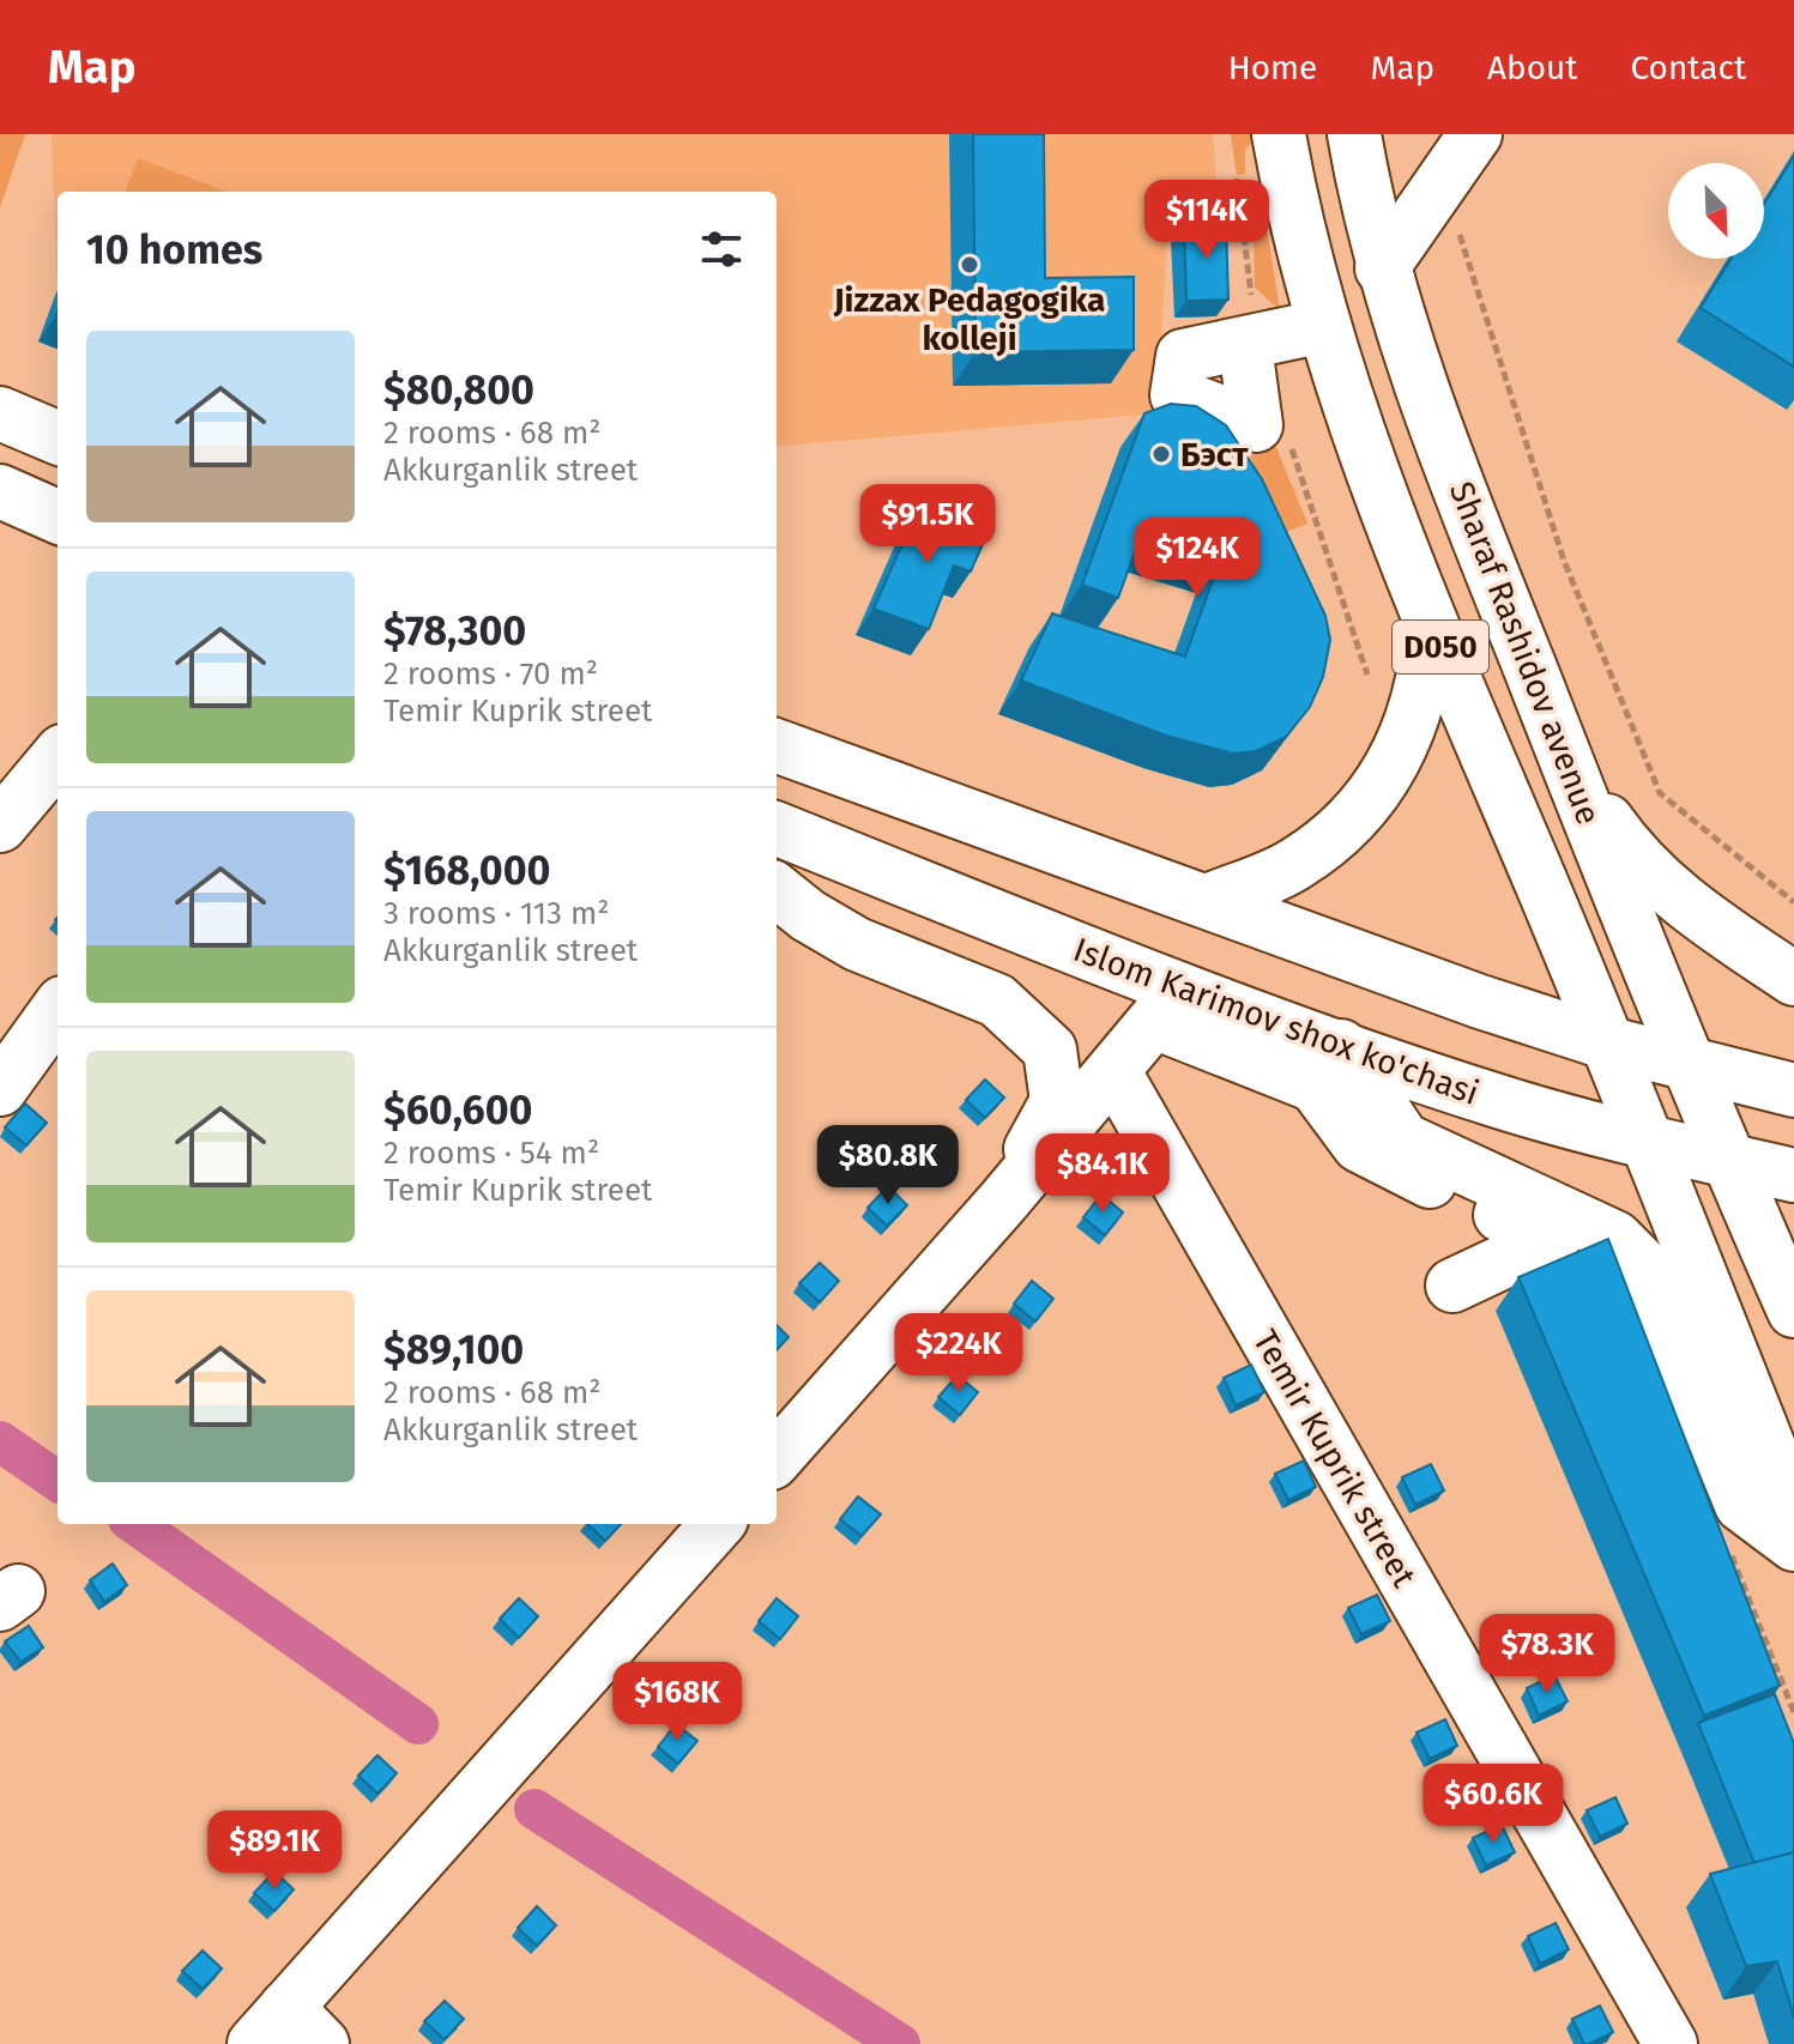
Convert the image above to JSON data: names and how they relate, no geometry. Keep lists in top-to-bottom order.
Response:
{
  "streets": {
    "main road": [
      "D050",
      "Sharaf Rashidov avenue",
      "Islom Karimov shox ko'chasi",
      "Temir Kuprik street"
    ]
  },
  "crossings": [
    ["D050", "Sharaf Rashidov avenue"],
    ["D050", "Islom Karimov shox ko'chasi"],
    ["Sharaf Rashidov avenue", "Islom Karimov shox ko'chasi"]
  ],
  "places": ["Jizzax Pedagogika kolleji", "Бэст"],
  "north": "bottom right",
  "page": {
    "header": "Map",
    "nav": [
      "Home",
      "Map",
      "About",
      "Contact"
    ],
    "price": [
      "$114K",
      "$91.5K",
      "$124K",
      "$80.8K",
      "$84.1K",
      "$224K",
      "$78.3K",
      "$168K",
      "$60.6K",
      "$89.1K"
    ],
    "heading": "10 homes",
    "list": [
      {
        "name": "$80,800",
        "note": "2 rooms · 68 m² · Akkurganlik street"
      },
      {
        "name": "$78,300",
        "note": "2 rooms · 70 m² · Temir Kuprik street"
      },
      {
        "name": "$168,000",
        "note": "3 rooms · 113 m² · Akkurganlik street"
      },
      {
        "name": "$60,600",
        "note": "2 rooms · 54 m² · Temir Kuprik street"
      },
      {
        "name": "$89,100",
        "note": "2 rooms · 68 m² · Akkurganlik street"
      }
    ]
  }
}
